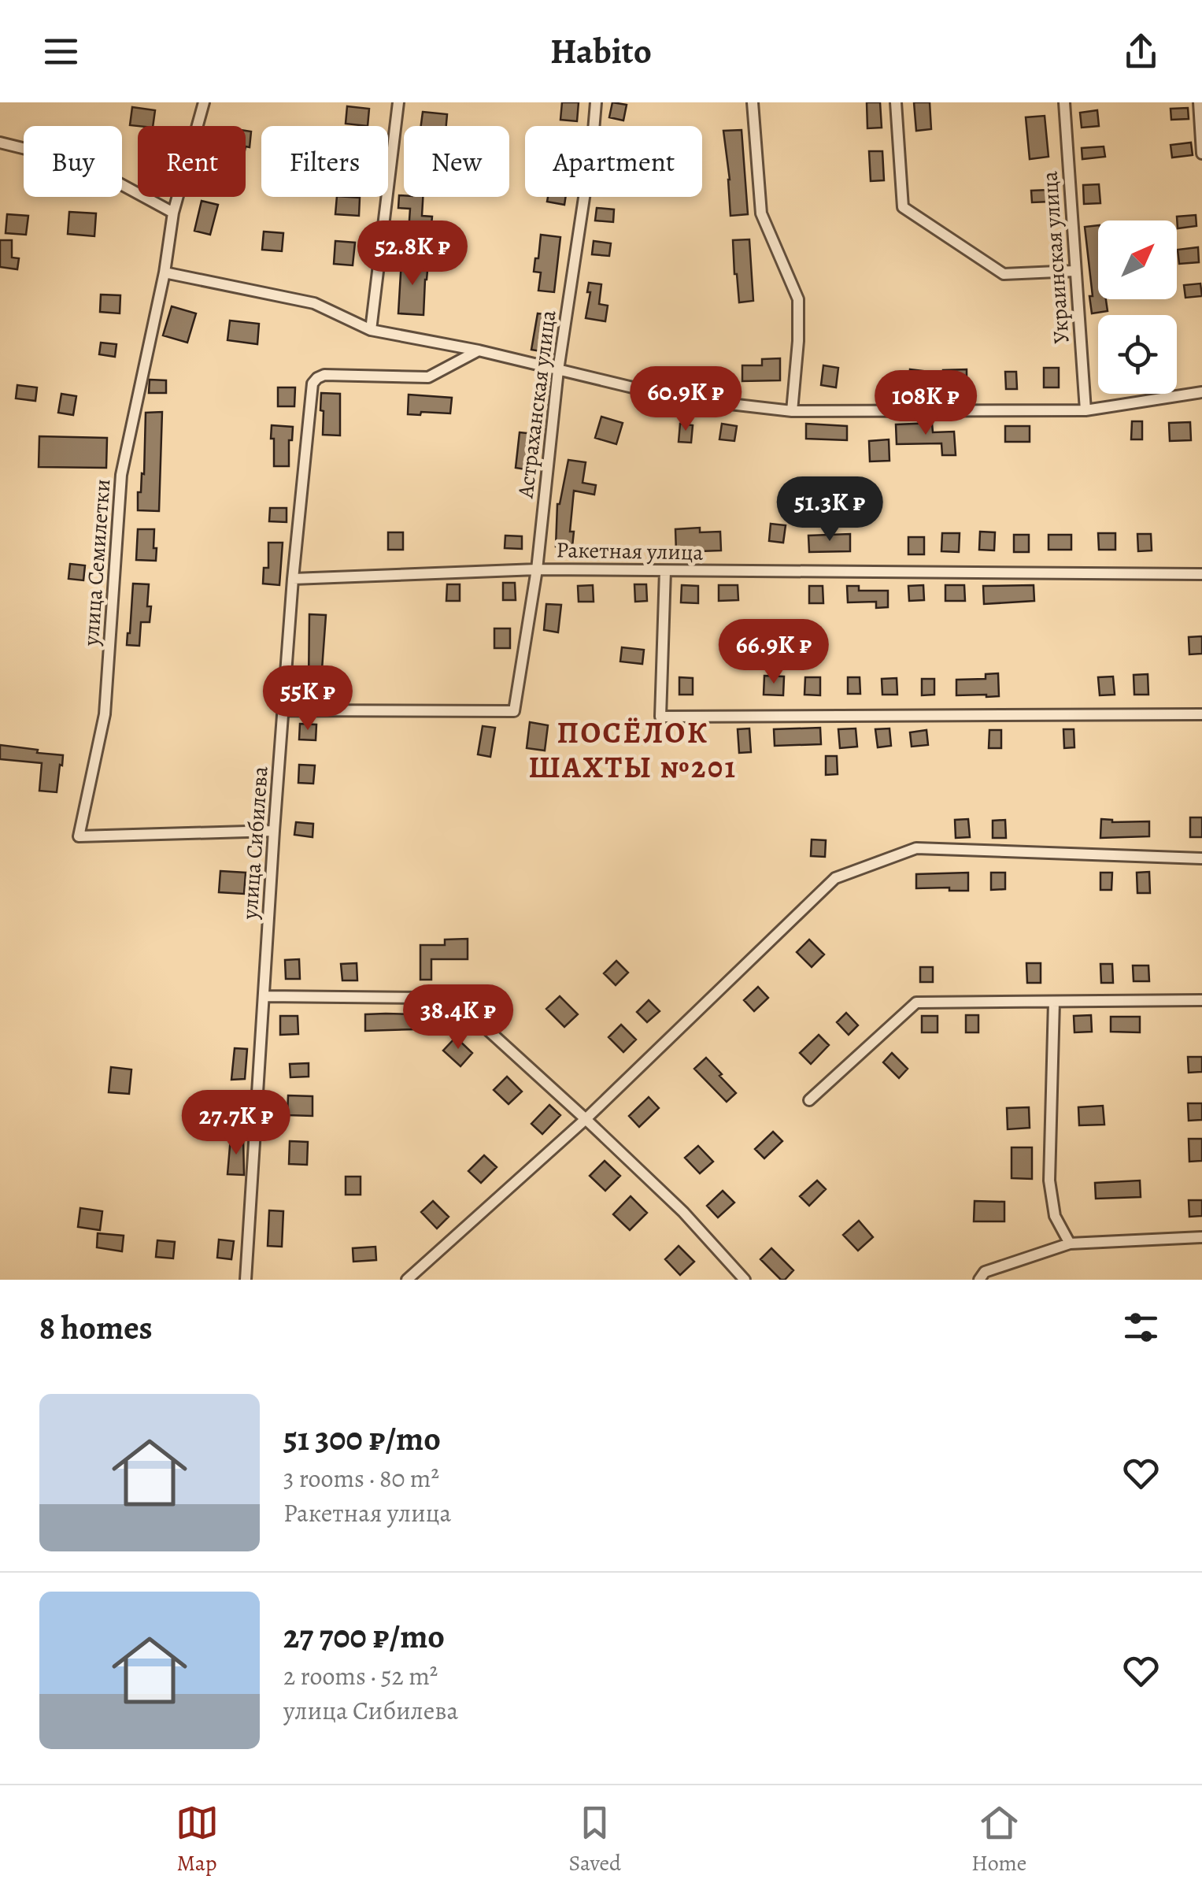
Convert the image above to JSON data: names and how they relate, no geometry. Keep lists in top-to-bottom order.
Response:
{
  "streets": {
    "street": [
      "Украинская улица",
      "Астраханская улица",
      "Ракетная улица",
      "улица Семилетки",
      "улица Сибилева"
    ]
  },
  "crossings": [
    ["Астраханская улица", "Ракетная улица"],
    ["Астраханская улица", "улица Сибилева"],
    ["Ракетная улица", "улица Сибилева"],
    ["улица Семилетки", "улица Сибилева"]
  ],
  "districts": ["ПОСЁЛОК ШАХТЫ №201"],
  "north": "top right",
  "page": {
    "header": "Habito",
    "chip": [
      "Buy",
      "Rent",
      "Filters",
      "New",
      "Apartment"
    ],
    "price": [
      "52.8K ₽",
      "60.9K ₽",
      "108K ₽",
      "51.3K ₽",
      "66.9K ₽",
      "55K ₽",
      "38.4K ₽",
      "27.7K ₽"
    ],
    "heading": "8 homes",
    "list": [
      {
        "name": "51 300 ₽/mo",
        "note": "3 rooms · 80 m² · Ракетная улица"
      },
      {
        "name": "27 700 ₽/mo",
        "note": "2 rooms · 52 m² · улица Сибилева"
      }
    ],
    "tabs": ["Map", "Saved", "Home"]
  }
}
